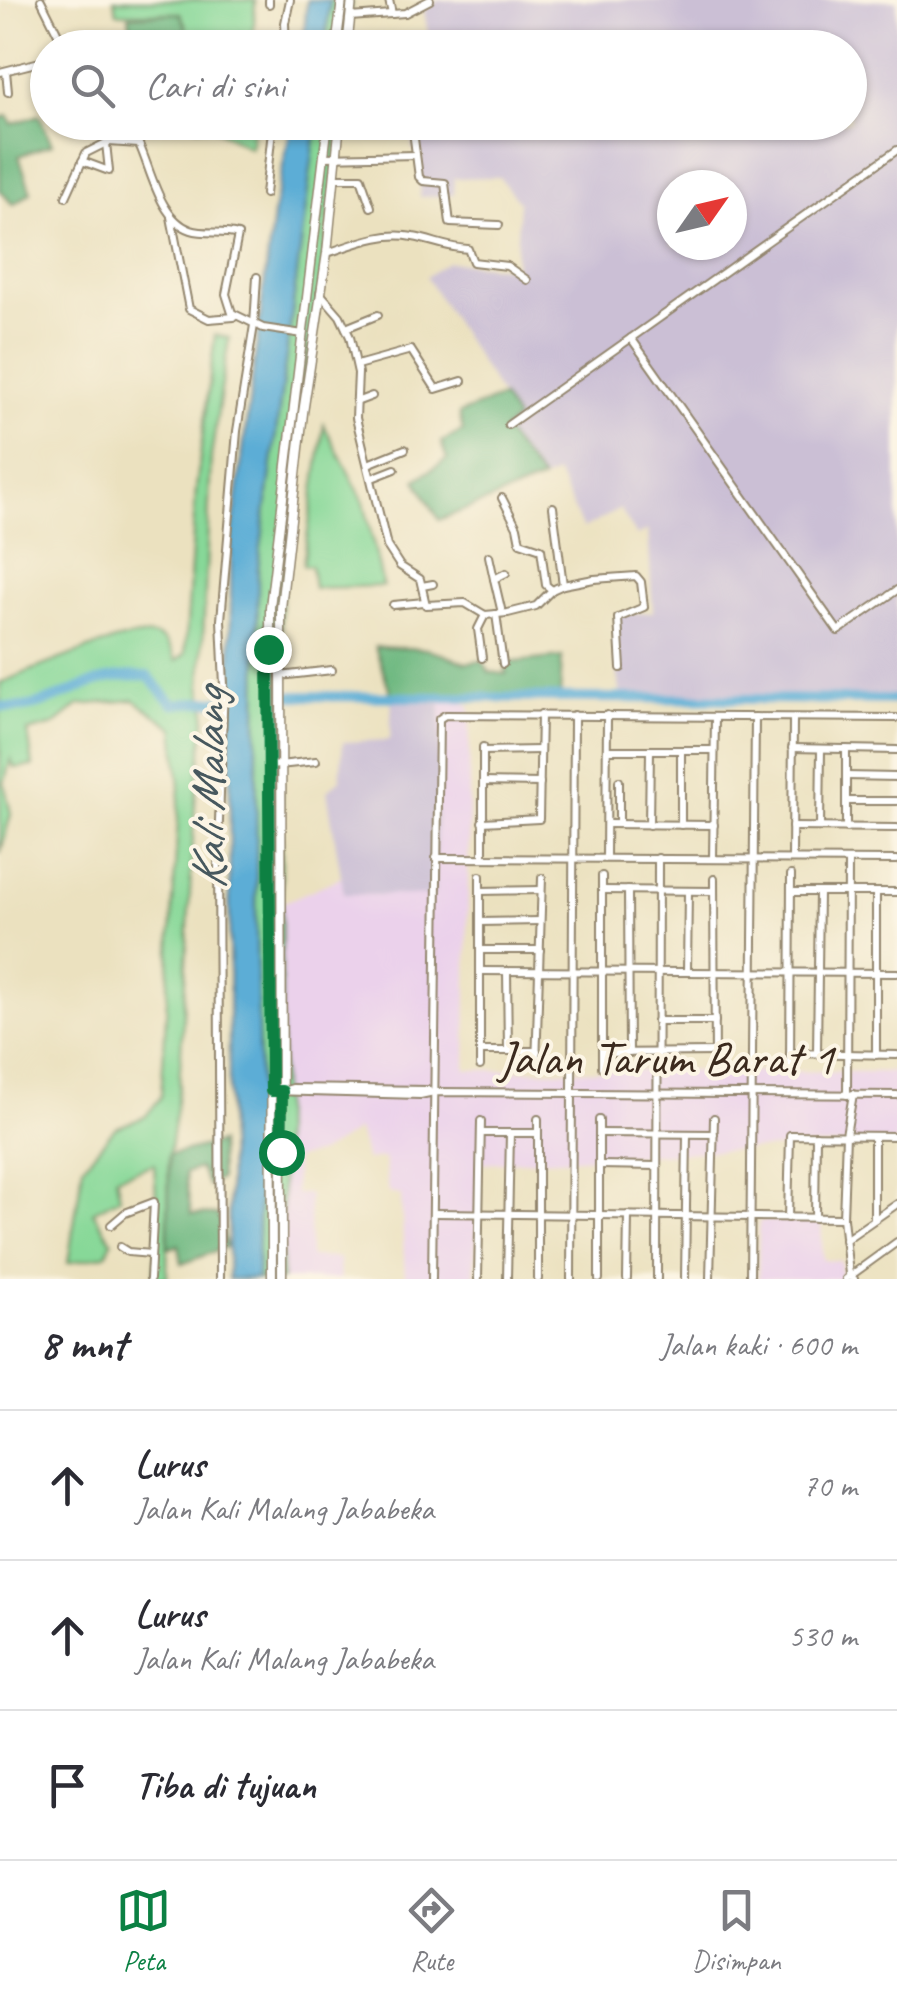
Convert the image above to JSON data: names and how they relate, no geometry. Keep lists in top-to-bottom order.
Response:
{
  "streets": {
    "street": ["Jalan Tarum Barat 1"]
  },
  "water": ["Kali Malang"],
  "north": "top right",
  "page": {
    "search": "Cari di sini",
    "heading": ["8 mnt", "Jalan kaki · 600 m"],
    "list": [
      ["Lurus", "Jalan Kali Malang Jababeka", "70 m"],
      ["Lurus", "Jalan Kali Malang Jababeka", "530 m"],
      "Tiba di tujuan"
    ],
    "nav": ["Peta", "Rute", "Disimpan"]
  }
}
